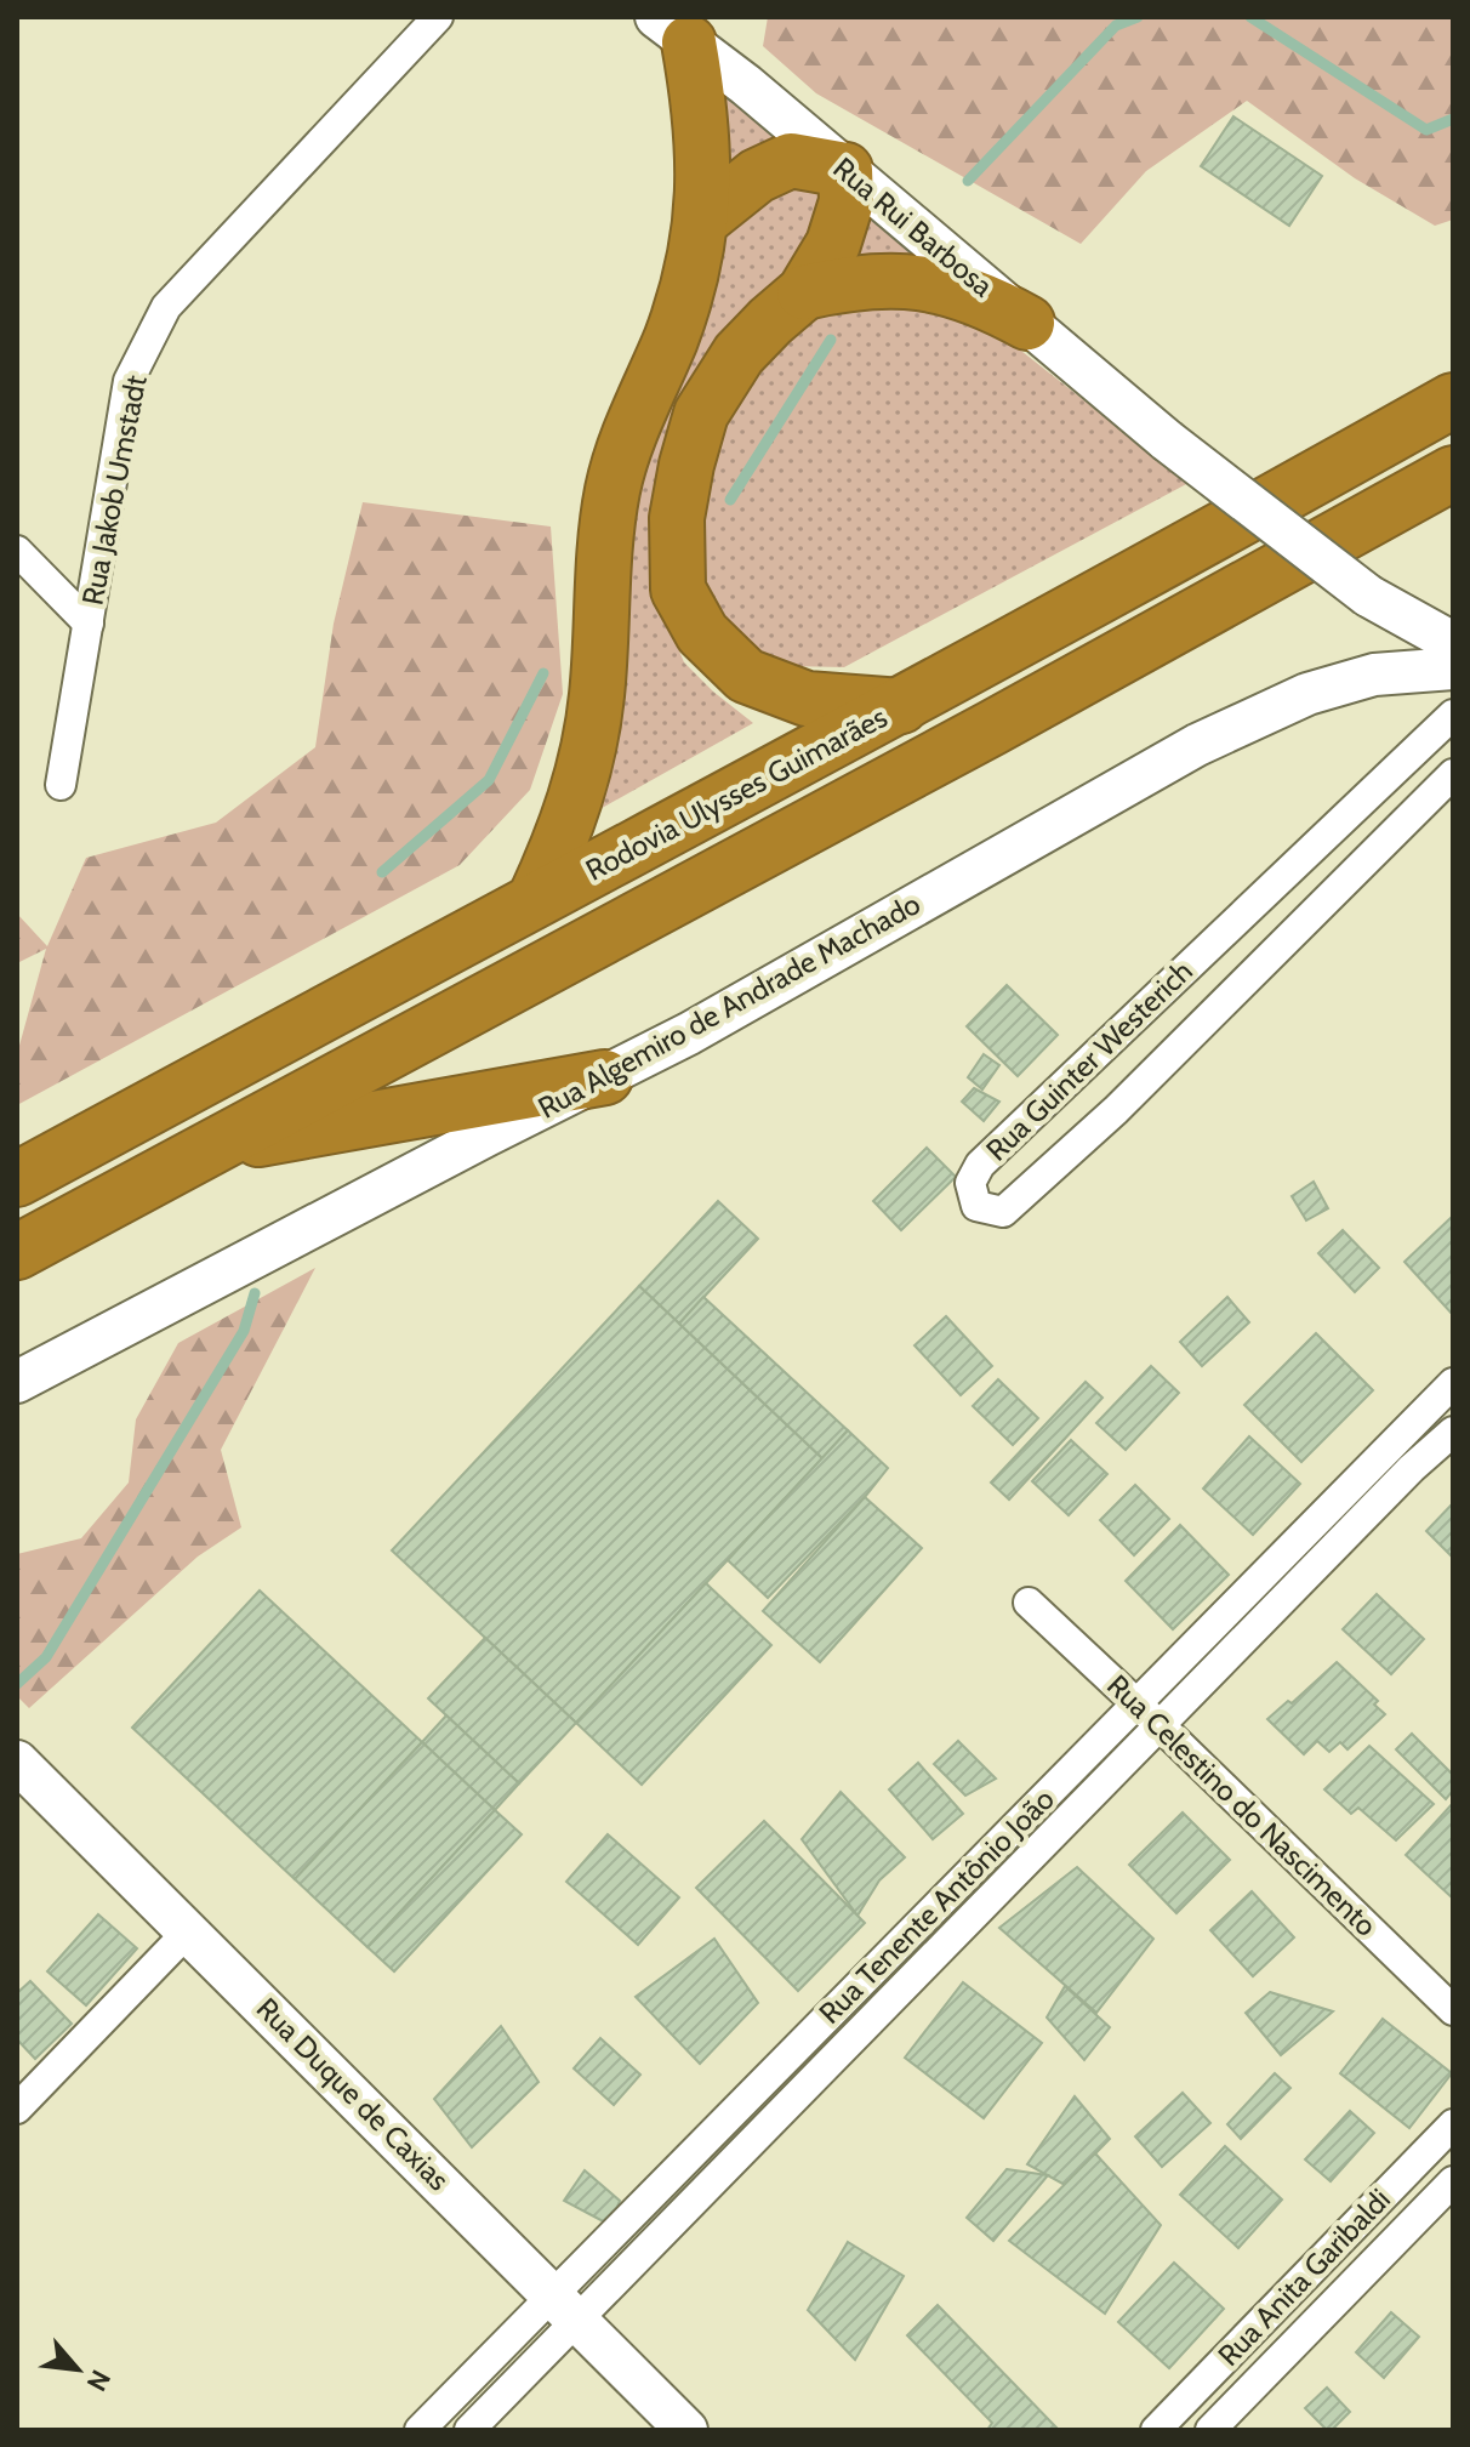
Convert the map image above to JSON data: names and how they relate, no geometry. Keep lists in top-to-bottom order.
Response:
{
  "streets": {
    "highway": ["Rodovia Ulysses Guimarães"],
    "street": [
      "Rua Rui Barbosa",
      "Rua Jakob Umstadt",
      "Rua Algemiro de Andrade Machado",
      "Rua Guinter Westerich",
      "Rua Celestino do Nascimento",
      "Rua Tenente Antônio João",
      "Rua Duque de Caxias",
      "Rua Anita Garibaldi"
    ]
  },
  "crossings": [
    ["Rua Celestino do Nascimento", "Rua Tenente Antônio João"],
    ["Rua Tenente Antônio João", "Rua Duque de Caxias"]
  ],
  "north": "bottom right"
}
